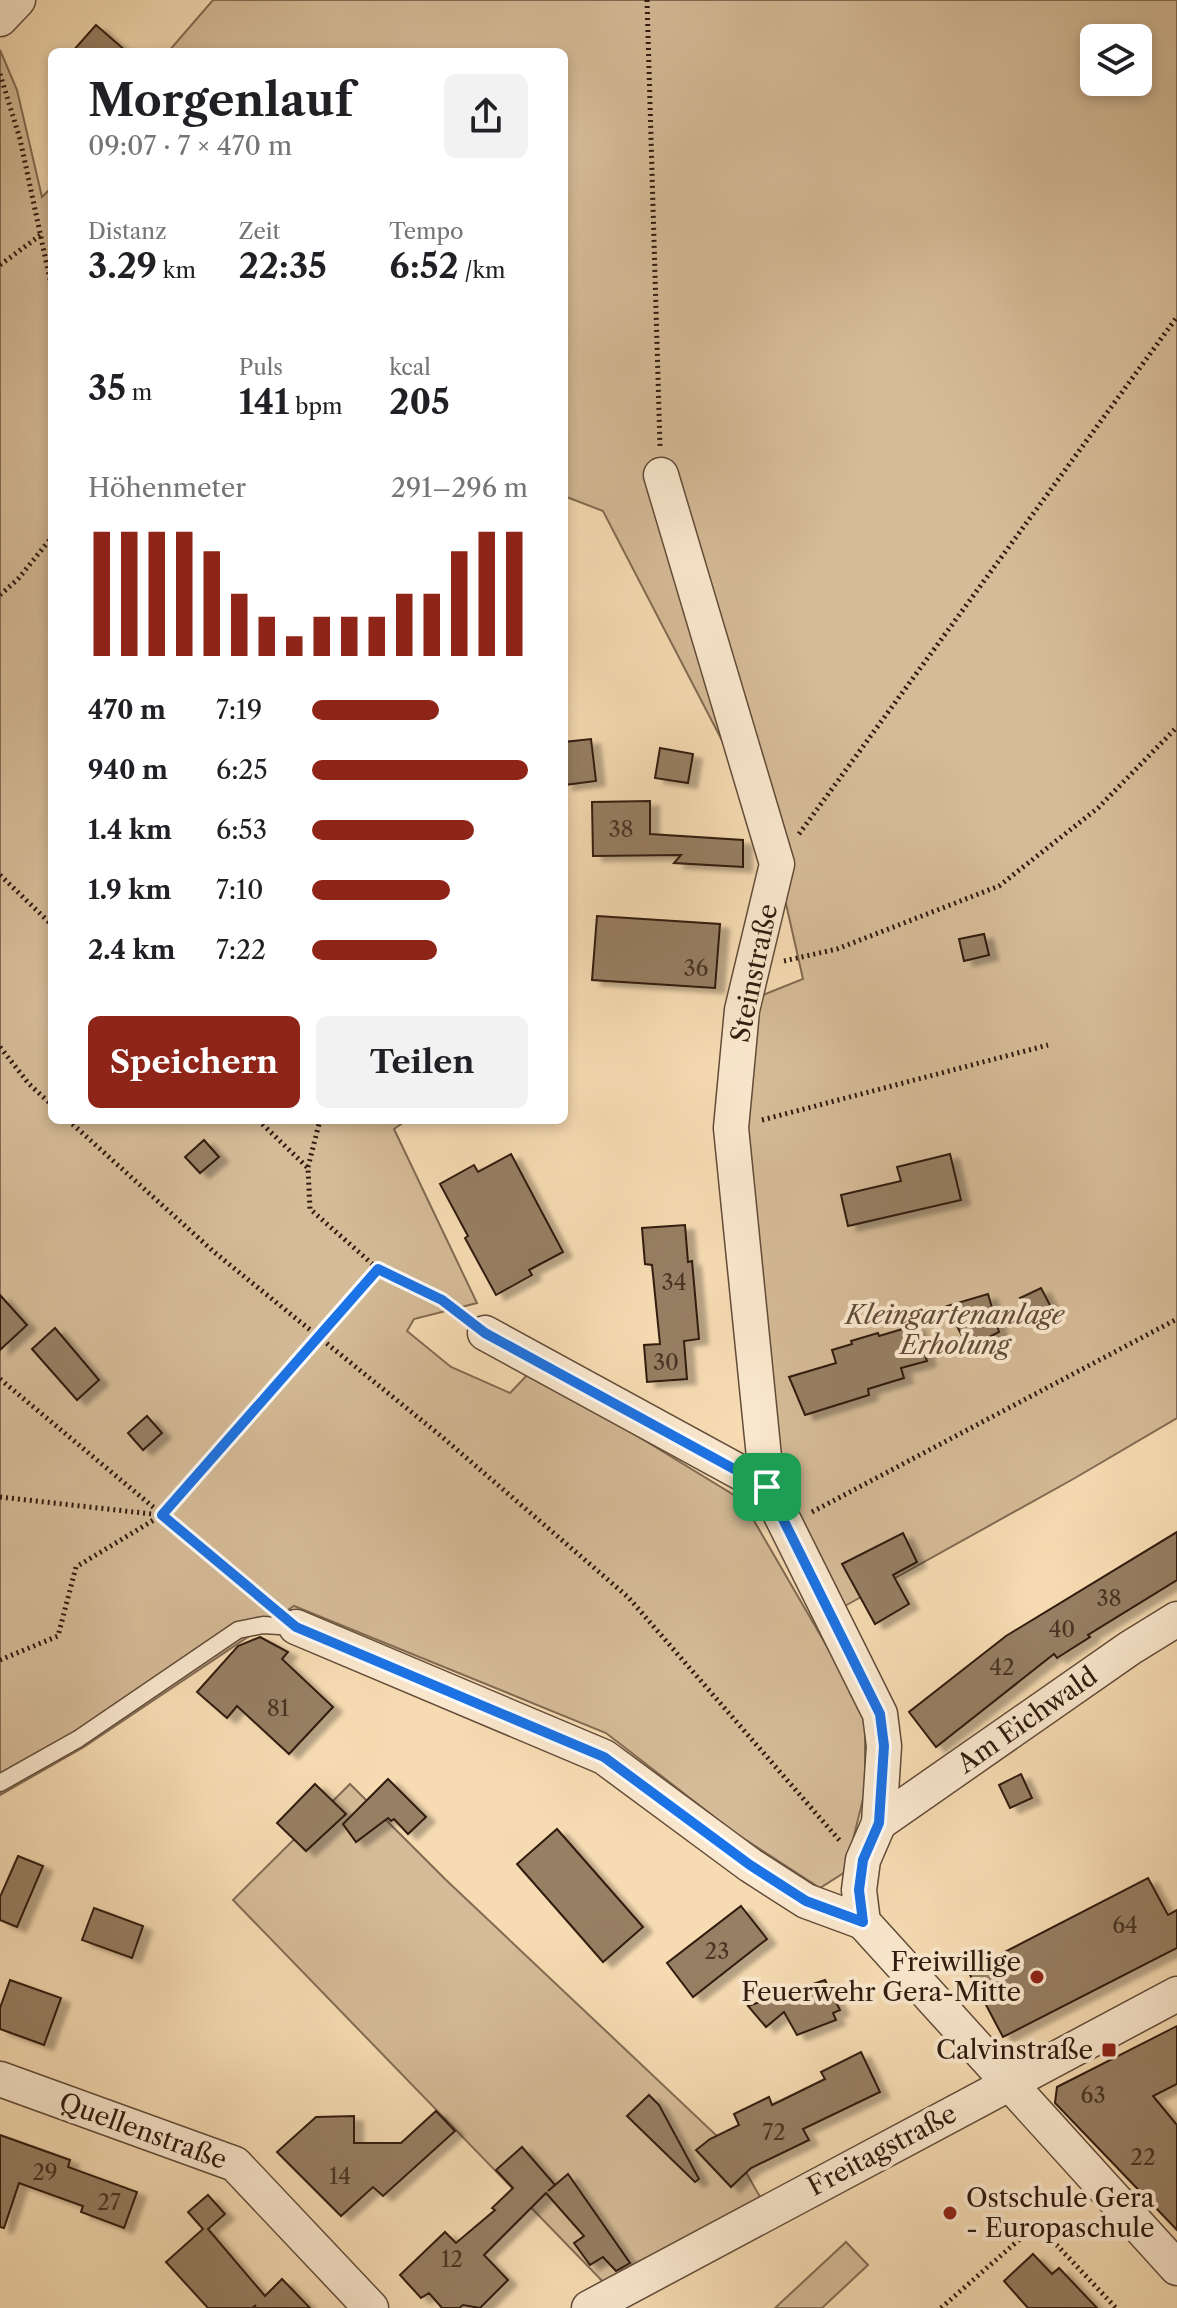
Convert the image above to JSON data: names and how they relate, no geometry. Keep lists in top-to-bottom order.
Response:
{
  "streets": {
    "street": [
      "Steinstraße",
      "Am Eichwald",
      "Quellenstraße",
      "Freitagstraße"
    ]
  },
  "crossings": [
    ["Steinstraße", "Am Eichwald"]
  ],
  "parks": ["Kleingartenanlage Erholung"],
  "places": {
    "other": ["Freiwillige Feuerwehr Gera-Mitte", "Ostschule Gera - Europaschule"],
    "transit": ["Calvinstraße"]
  },
  "house_numbers": [
    "38",
    "36",
    "34",
    "30",
    "38",
    "40",
    "42",
    "81",
    "64",
    "23",
    "63",
    "72",
    "22",
    "29",
    "14",
    "27",
    "12"
  ],
  "page": {
    "heading": ["Morgenlauf", "09:07 · 7 × 470 m"],
    "stats": [
      ["Distanz", "3.29 km"],
      ["Zeit", "22:35"],
      ["Tempo", "6:52 /km"],
      ["35 m"],
      ["Puls", "141 bpm"],
      ["kcal", "205"]
    ],
    "chart": ["Höhenmeter", "291–296 m"],
    "list": [
      {
        "name": "470 m",
        "note": "7:19"
      },
      {
        "name": "940 m",
        "note": "6:25"
      },
      {
        "name": "1.4 km",
        "note": "6:53"
      },
      {
        "name": "1.9 km",
        "note": "7:10"
      },
      {
        "name": "2.4 km",
        "note": "7:22"
      }
    ],
    "buttons": ["Speichern", "Teilen"]
  }
}
